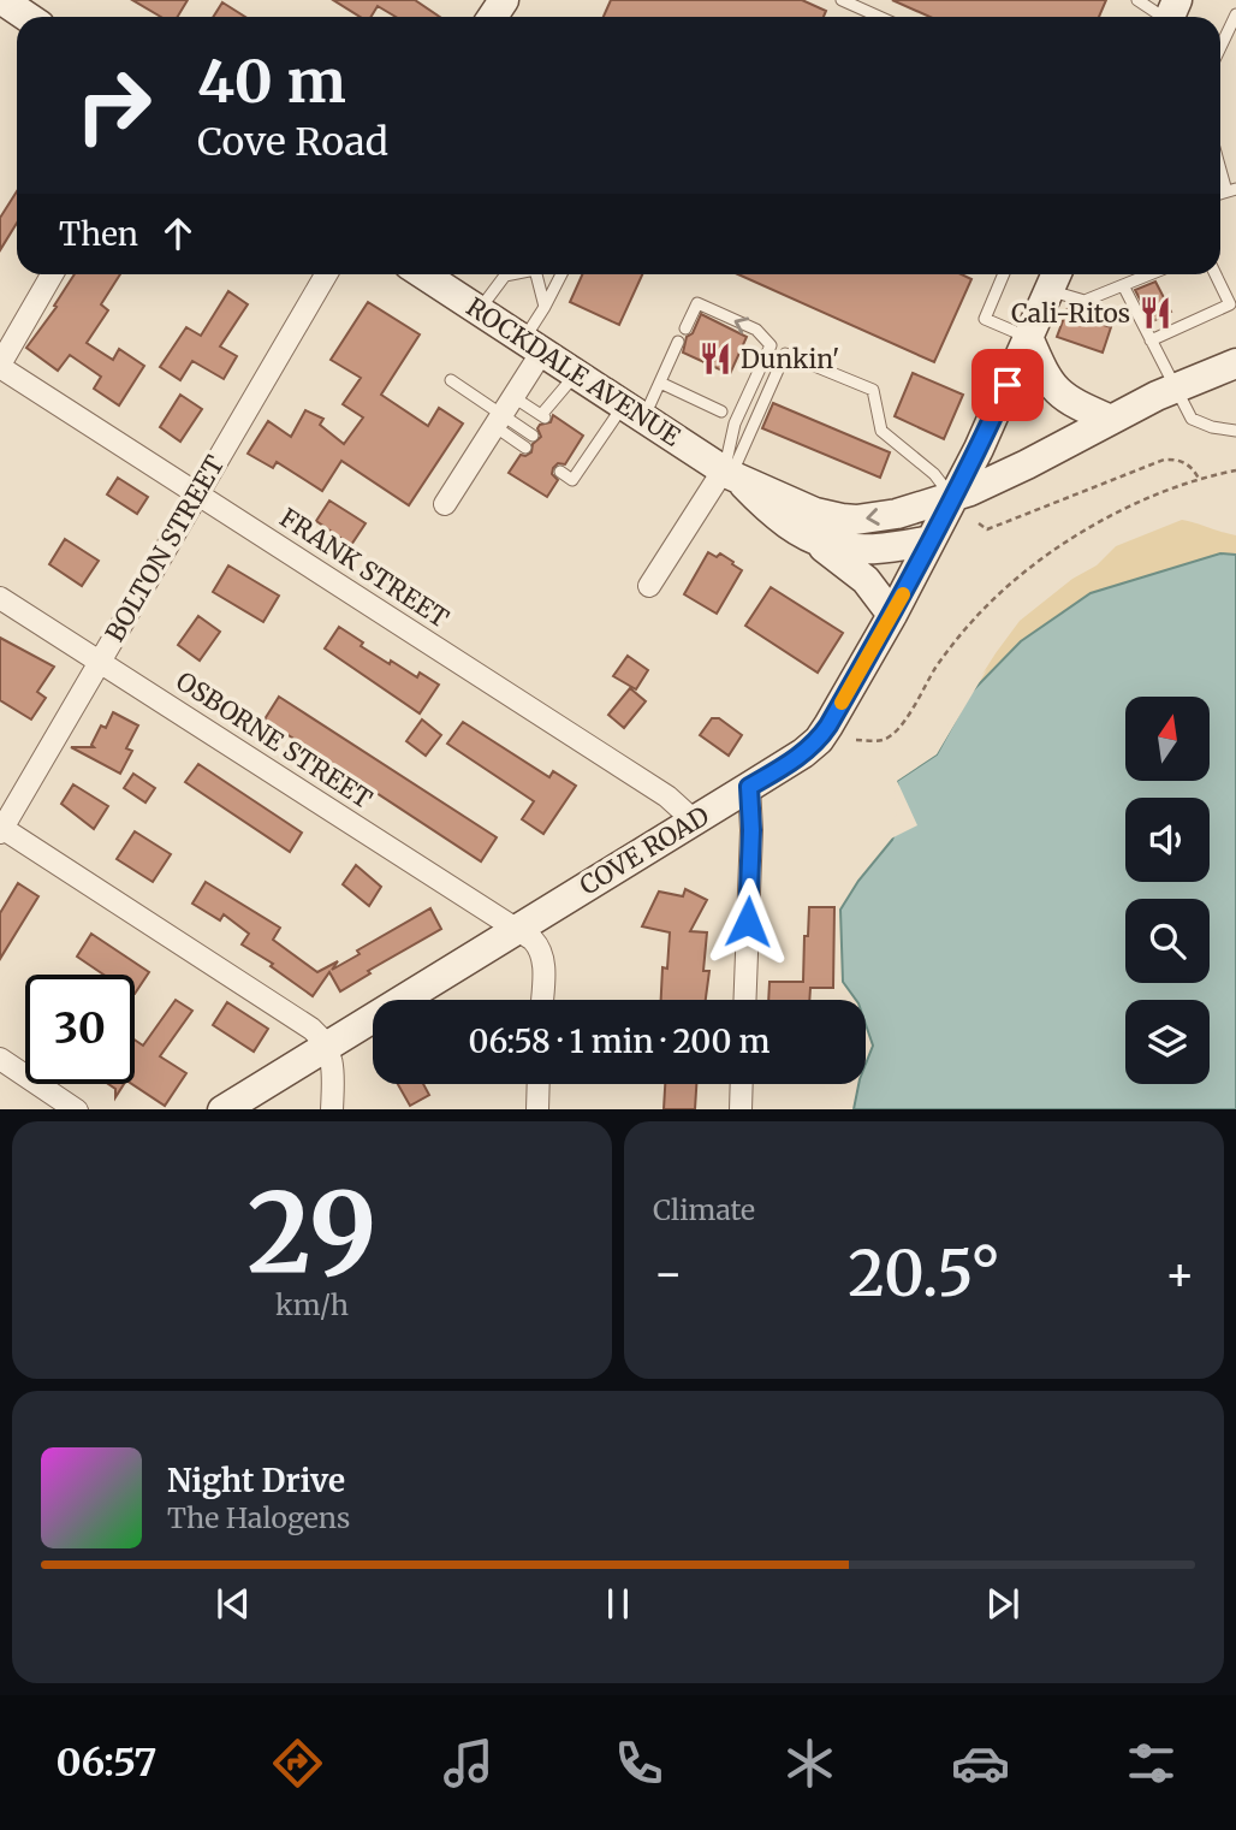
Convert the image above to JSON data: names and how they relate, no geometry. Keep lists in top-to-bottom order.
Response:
{
  "streets": {
    "main road": ["ROCKDALE AVENUE", "COVE ROAD"],
    "street": ["BOLTON STREET", "FRANK STREET", "OSBORNE STREET"]
  },
  "crossings": [
    ["ROCKDALE AVENUE", "COVE ROAD"],
    ["BOLTON STREET", "FRANK STREET"],
    ["BOLTON STREET", "OSBORNE STREET"],
    ["FRANK STREET", "COVE ROAD"],
    ["OSBORNE STREET", "COVE ROAD"]
  ],
  "places": {
    "restaurant": ["Cali-Ritos", "Dunkin'"]
  },
  "north": "top",
  "page": {
    "turn": ["40 m", "Cove Road"],
    "then": "Then",
    "limit": "30",
    "trip": "06:58 · 1 min · 200 m",
    "tile": [
      ["29", "km/h"],
      "Climate"
    ],
    "heat": ["−", "20.5°", "+"],
    "song": ["Night Drive", "The Halogens"],
    "tabs": "06:57"
  }
}
